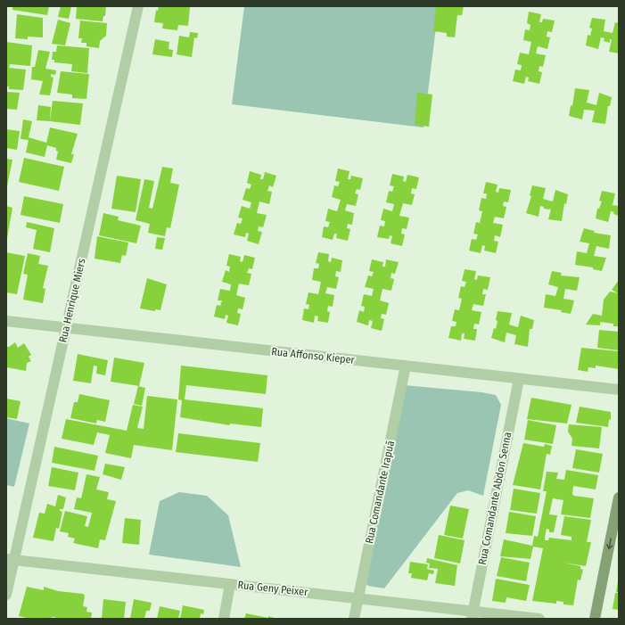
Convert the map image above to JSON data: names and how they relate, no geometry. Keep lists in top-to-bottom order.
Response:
{
  "streets": {
    "street": [
      "Rua Henrique Miers",
      "Rua Affonso Kieper",
      "Rua Comandante Irapuã",
      "Rua Comandante Abdon Senna",
      "Rua Geny Peixer"
    ]
  },
  "crossings": [
    ["Rua Henrique Miers", "Rua Affonso Kieper"],
    ["Rua Henrique Miers", "Rua Geny Peixer"],
    ["Rua Affonso Kieper", "Rua Comandante Irapuã"],
    ["Rua Affonso Kieper", "Rua Comandante Abdon Senna"],
    ["Rua Comandante Irapuã", "Rua Geny Peixer"],
    ["Rua Comandante Abdon Senna", "Rua Geny Peixer"]
  ]
}
